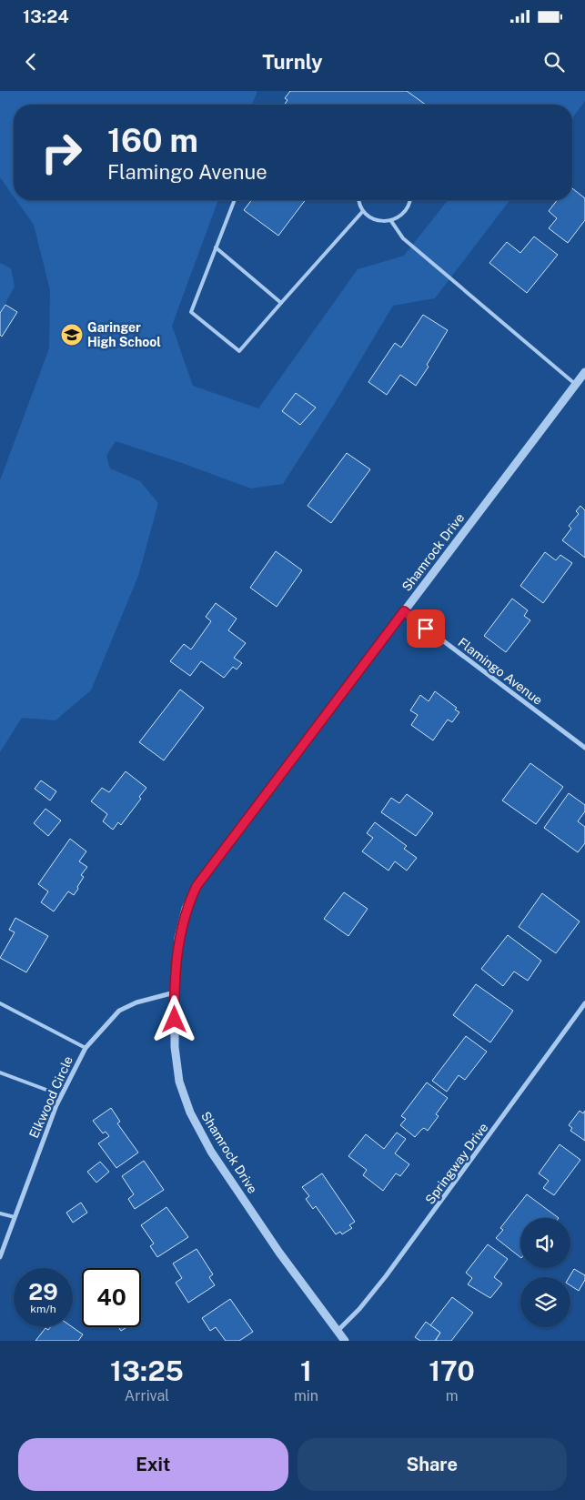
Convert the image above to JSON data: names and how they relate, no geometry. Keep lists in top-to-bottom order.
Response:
{
  "streets": {
    "street": [
      "Shamrock Drive",
      "Flamingo Avenue",
      "Elkwood Circle",
      "Springway Drive"
    ]
  },
  "crossings": [
    ["Shamrock Drive", "Flamingo Avenue"],
    ["Shamrock Drive", "Elkwood Circle"],
    ["Shamrock Drive", "Springway Drive"]
  ],
  "places": {
    "school or university": ["Garinger High School"]
  },
  "page": {
    "status": "13:24",
    "header": "Turnly",
    "turn": ["160 m", "Flamingo Avenue"],
    "speed": "29 km/h",
    "limit": "40",
    "eta": [
      "13:25",
      "Arrival",
      "1",
      "min",
      "170",
      "m"
    ],
    "buttons": ["Exit", "Share"]
  }
}
